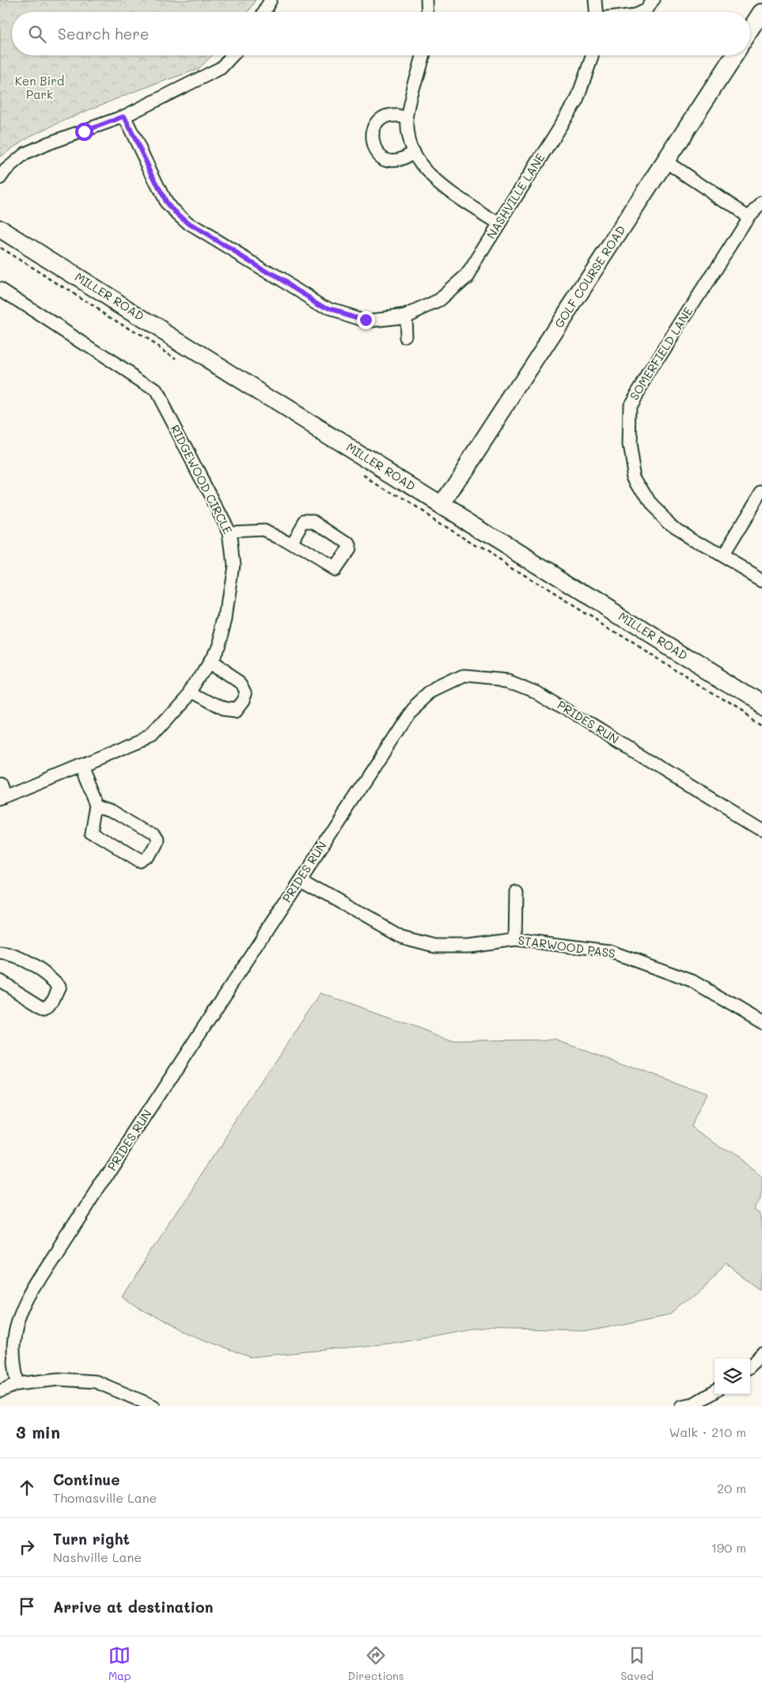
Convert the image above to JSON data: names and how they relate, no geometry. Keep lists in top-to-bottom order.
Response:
{
  "streets": {
    "street": [
      "NASHVILLE LANE",
      "GOLF COURSE ROAD",
      "MILLER ROAD",
      "SOMERFIELD LANE",
      "RIDGEWOOD CIRCLE",
      "PRIDES RUN",
      "STARWOOD PASS"
    ]
  },
  "crossings": [
    ["GOLF COURSE ROAD", "MILLER ROAD"],
    ["PRIDES RUN", "STARWOOD PASS"]
  ],
  "parks": ["Ken Bird Park"],
  "page": {
    "search": "Search here",
    "heading": ["3 min", "Walk · 210 m"],
    "list": [
      ["Continue", "Thomasville Lane", "20 m"],
      ["Turn right", "Nashville Lane", "190 m"],
      "Arrive at destination"
    ],
    "nav": ["Map", "Directions", "Saved"]
  }
}
